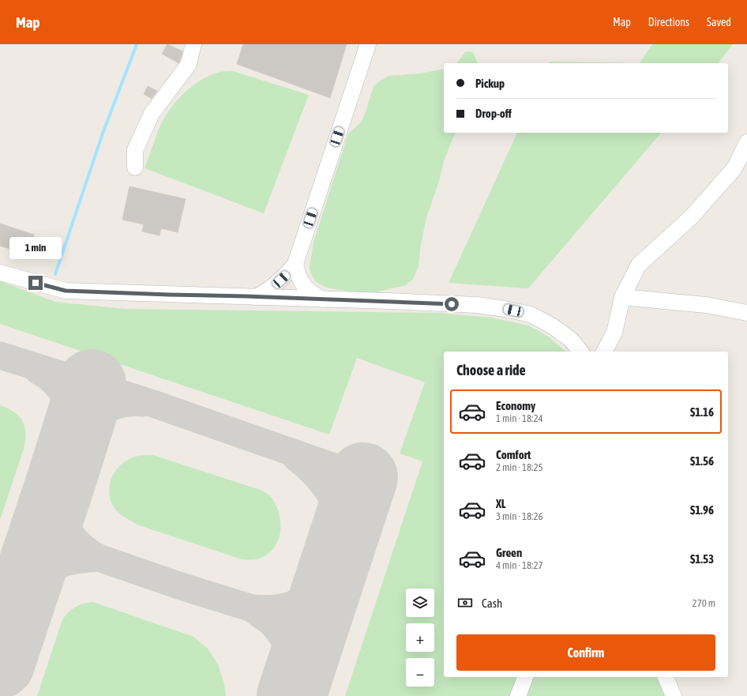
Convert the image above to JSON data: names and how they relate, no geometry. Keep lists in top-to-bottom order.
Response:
{
  "page": {
    "header": "Map",
    "nav": ["Map", "Directions", "Saved"],
    "banner": ["Pickup", "Drop-off"],
    "bubble": "1 min",
    "heading": "Choose a ride",
    "list": [
      {
        "name": "Economy",
        "note": "1 min · 18:24",
        "value": "$1.16"
      },
      {
        "name": "Comfort",
        "note": "2 min · 18:25",
        "value": "$1.56"
      },
      {
        "name": "XL",
        "note": "3 min · 18:26",
        "value": "$1.96"
      },
      {
        "name": "Green",
        "note": "4 min · 18:27",
        "value": "$1.53"
      }
    ],
    "pay": ["Cash", "270 m"],
    "map_buttons": ["+", "−"],
    "buttons": "Confirm"
  }
}
